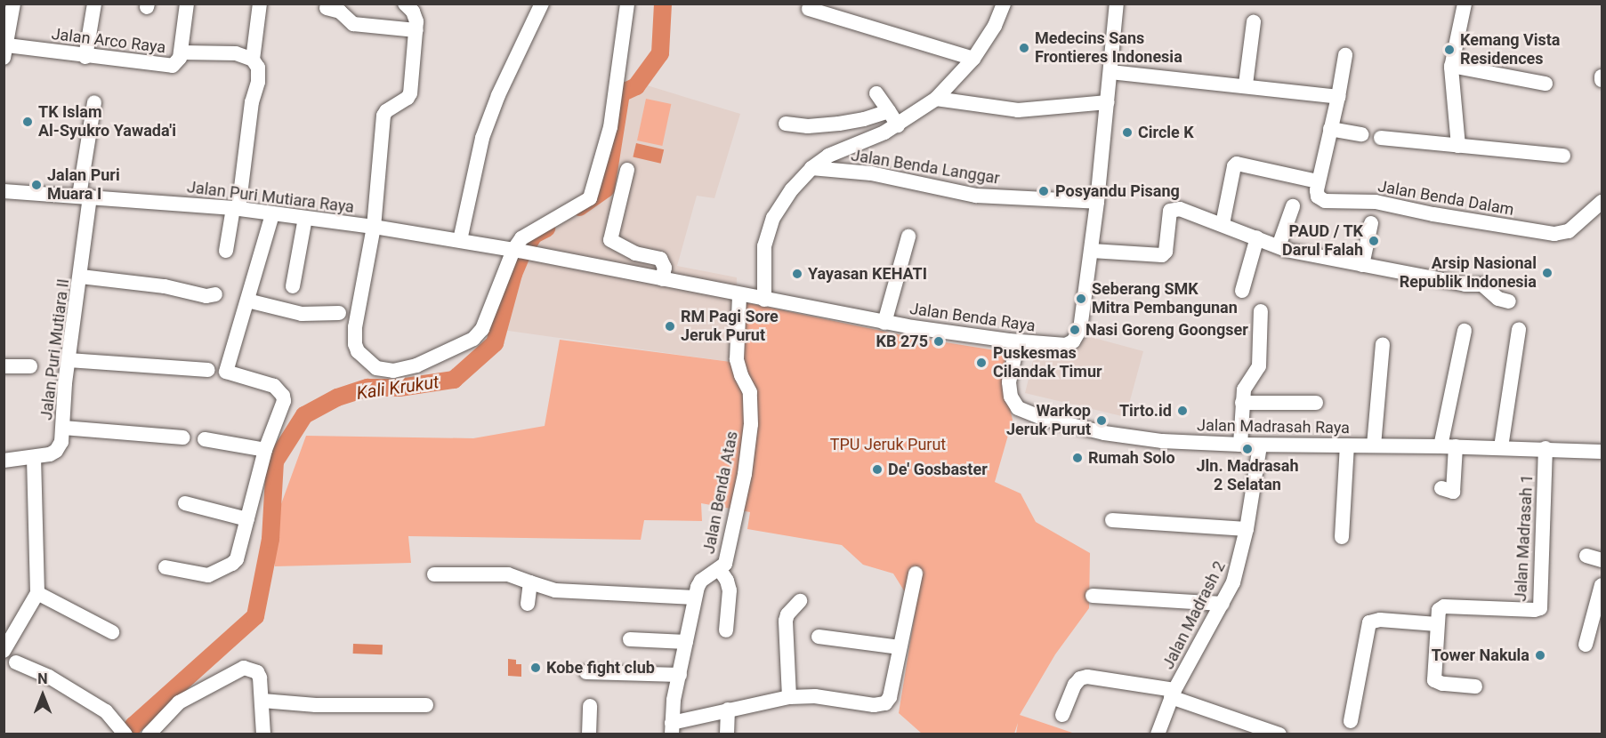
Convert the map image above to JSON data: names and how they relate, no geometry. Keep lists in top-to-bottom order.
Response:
{
  "streets": {
    "street": [
      "Jalan Arco Raya",
      "Jalan Benda Langgar",
      "Jalan Puri Mutiara Raya",
      "Jalan Benda Dalam",
      "Jalan Benda Raya",
      "Jalan Puri Mutiara II",
      "Jalan Madrasah Raya",
      "Jalan Benda Atas",
      "Jalan Madrasah 1",
      "Jalan Madrash 2"
    ]
  },
  "crossings": [
    ["Jalan Benda Langgar", "Jalan Benda Raya"],
    ["Jalan Puri Mutiara Raya", "Jalan Benda Raya"],
    ["Jalan Puri Mutiara Raya", "Jalan Puri Mutiara II"],
    ["Jalan Benda Raya", "Jalan Madrasah Raya"],
    ["Jalan Benda Raya", "Jalan Benda Atas"],
    ["Jalan Madrasah Raya", "Jalan Madrasah 1"],
    ["Jalan Madrasah Raya", "Jalan Madrash 2"]
  ],
  "water": ["Kali Krukut"],
  "parks": ["TPU Jeruk Purut"],
  "places": [
    "Medecins Sans Frontieres Indonesia",
    "Kemang Vista Residences",
    "TK Islam Al-Syukro Yawada'i",
    "Circle K",
    "Jalan Puri Muara I",
    "Posyandu Pisang",
    "PAUD / TK Darul Falah",
    "Arsip Nasional Republik Indonesia",
    "Yayasan KEHATI",
    "Seberang SMK Mitra Pembangunan",
    "RM Pagi Sore Jeruk Purut",
    "Nasi Goreng Goongser",
    "KB 275",
    "Puskesmas Cilandak Timur",
    "Tirto.id",
    "Warkop Jeruk Purut",
    "Jln. Madrasah 2 Selatan",
    "Rumah Solo",
    "De' Gosbaster",
    "Tower Nakula",
    "Kobe fight club"
  ],
  "north": "top"
}
